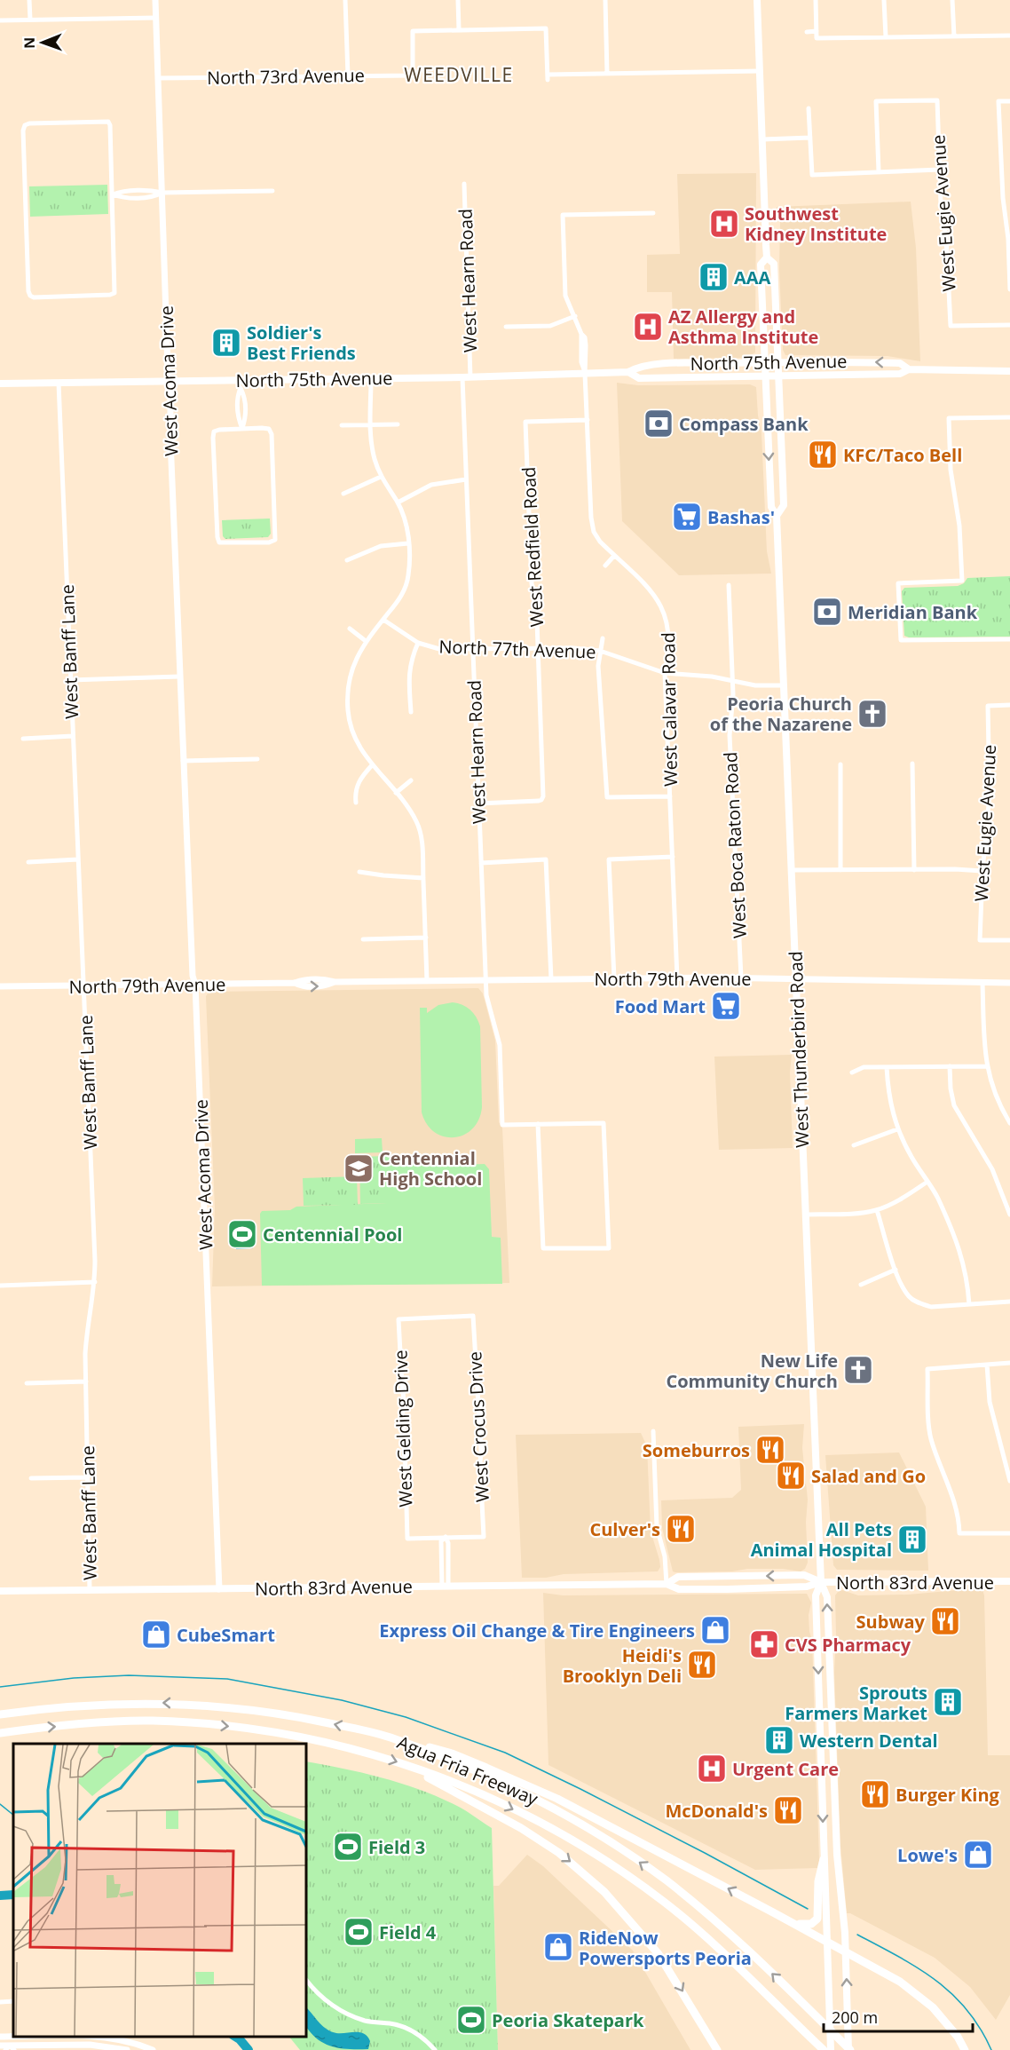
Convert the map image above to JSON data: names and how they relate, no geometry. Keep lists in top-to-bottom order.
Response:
{
  "streets": {
    "highway": ["Agua Fria Freeway"],
    "main road": ["North 75th Avenue", "West Thunderbird Road", "North 83rd Avenue"],
    "street": [
      "North 73rd Avenue",
      "West Eugie Avenue",
      "West Hearn Road",
      "West Acoma Drive",
      "West Redfield Road",
      "North 77th Avenue",
      "West Banff Lane",
      "West Calavar Road",
      "West Boca Raton Road",
      "North 79th Avenue",
      "West Crocus Drive",
      "West Gelding Drive"
    ]
  },
  "crossings": [
    ["North 73rd Avenue", "West Acoma Drive"],
    ["West Hearn Road", "North 75th Avenue"],
    ["West Hearn Road", "West Redfield Road"],
    ["West Hearn Road", "North 77th Avenue"],
    ["West Hearn Road", "North 79th Avenue"],
    ["North 75th Avenue", "West Acoma Drive"],
    ["North 75th Avenue", "West Banff Lane"],
    ["North 75th Avenue", "West Calavar Road"],
    ["North 75th Avenue", "West Thunderbird Road"],
    ["West Acoma Drive", "North 79th Avenue"],
    ["West Acoma Drive", "North 83rd Avenue"],
    ["West Redfield Road", "North 77th Avenue"],
    ["West Redfield Road", "West Calavar Road"],
    ["North 77th Avenue", "West Calavar Road"],
    ["North 77th Avenue", "West Boca Raton Road"],
    ["North 77th Avenue", "West Thunderbird Road"],
    ["West Banff Lane", "North 79th Avenue"],
    ["West Banff Lane", "North 83rd Avenue"],
    ["West Calavar Road", "North 79th Avenue"],
    ["West Boca Raton Road", "North 79th Avenue"],
    ["North 79th Avenue", "West Thunderbird Road"],
    ["West Thunderbird Road", "North 83rd Avenue"],
    ["West Thunderbird Road", "Agua Fria Freeway"],
    ["West Crocus Drive", "West Gelding Drive"]
  ],
  "districts": ["WEEDVILLE"],
  "places": {
    "hospital": ["Southwest Kidney Institute", "AZ Allergy and Asthma Institute", "Urgent Care"],
    "building": [
      "AAA",
      "Soldier's Best Friends",
      "All Pets Animal Hospital",
      "Sprouts Farmers Market",
      "Western Dental"
    ],
    "bank": ["Compass Bank", "Meridian Bank"],
    "restaurant": [
      "KFC/Taco Bell",
      "Someburros",
      "Salad and Go",
      "Culver's",
      "Subway",
      "Heidi's Brooklyn Deli",
      "Burger King",
      "McDonald's"
    ],
    "supermarket": ["Bashas'", "Food Mart"],
    "church": ["Peoria Church of the Nazarene", "New Life Community Church"],
    "school or university": ["Centennial High School"],
    "sports": [
      "Centennial Pool",
      "Field 3",
      "Field 4",
      "Peoria Skatepark"
    ],
    "shop": [
      "Express Oil Change & Tire Engineers",
      "CubeSmart",
      "Lowe's",
      "RideNow Powersports Peoria"
    ],
    "pharmacy": ["CVS Pharmacy"]
  },
  "scale_bar": "200 m",
  "north": "left"
}
